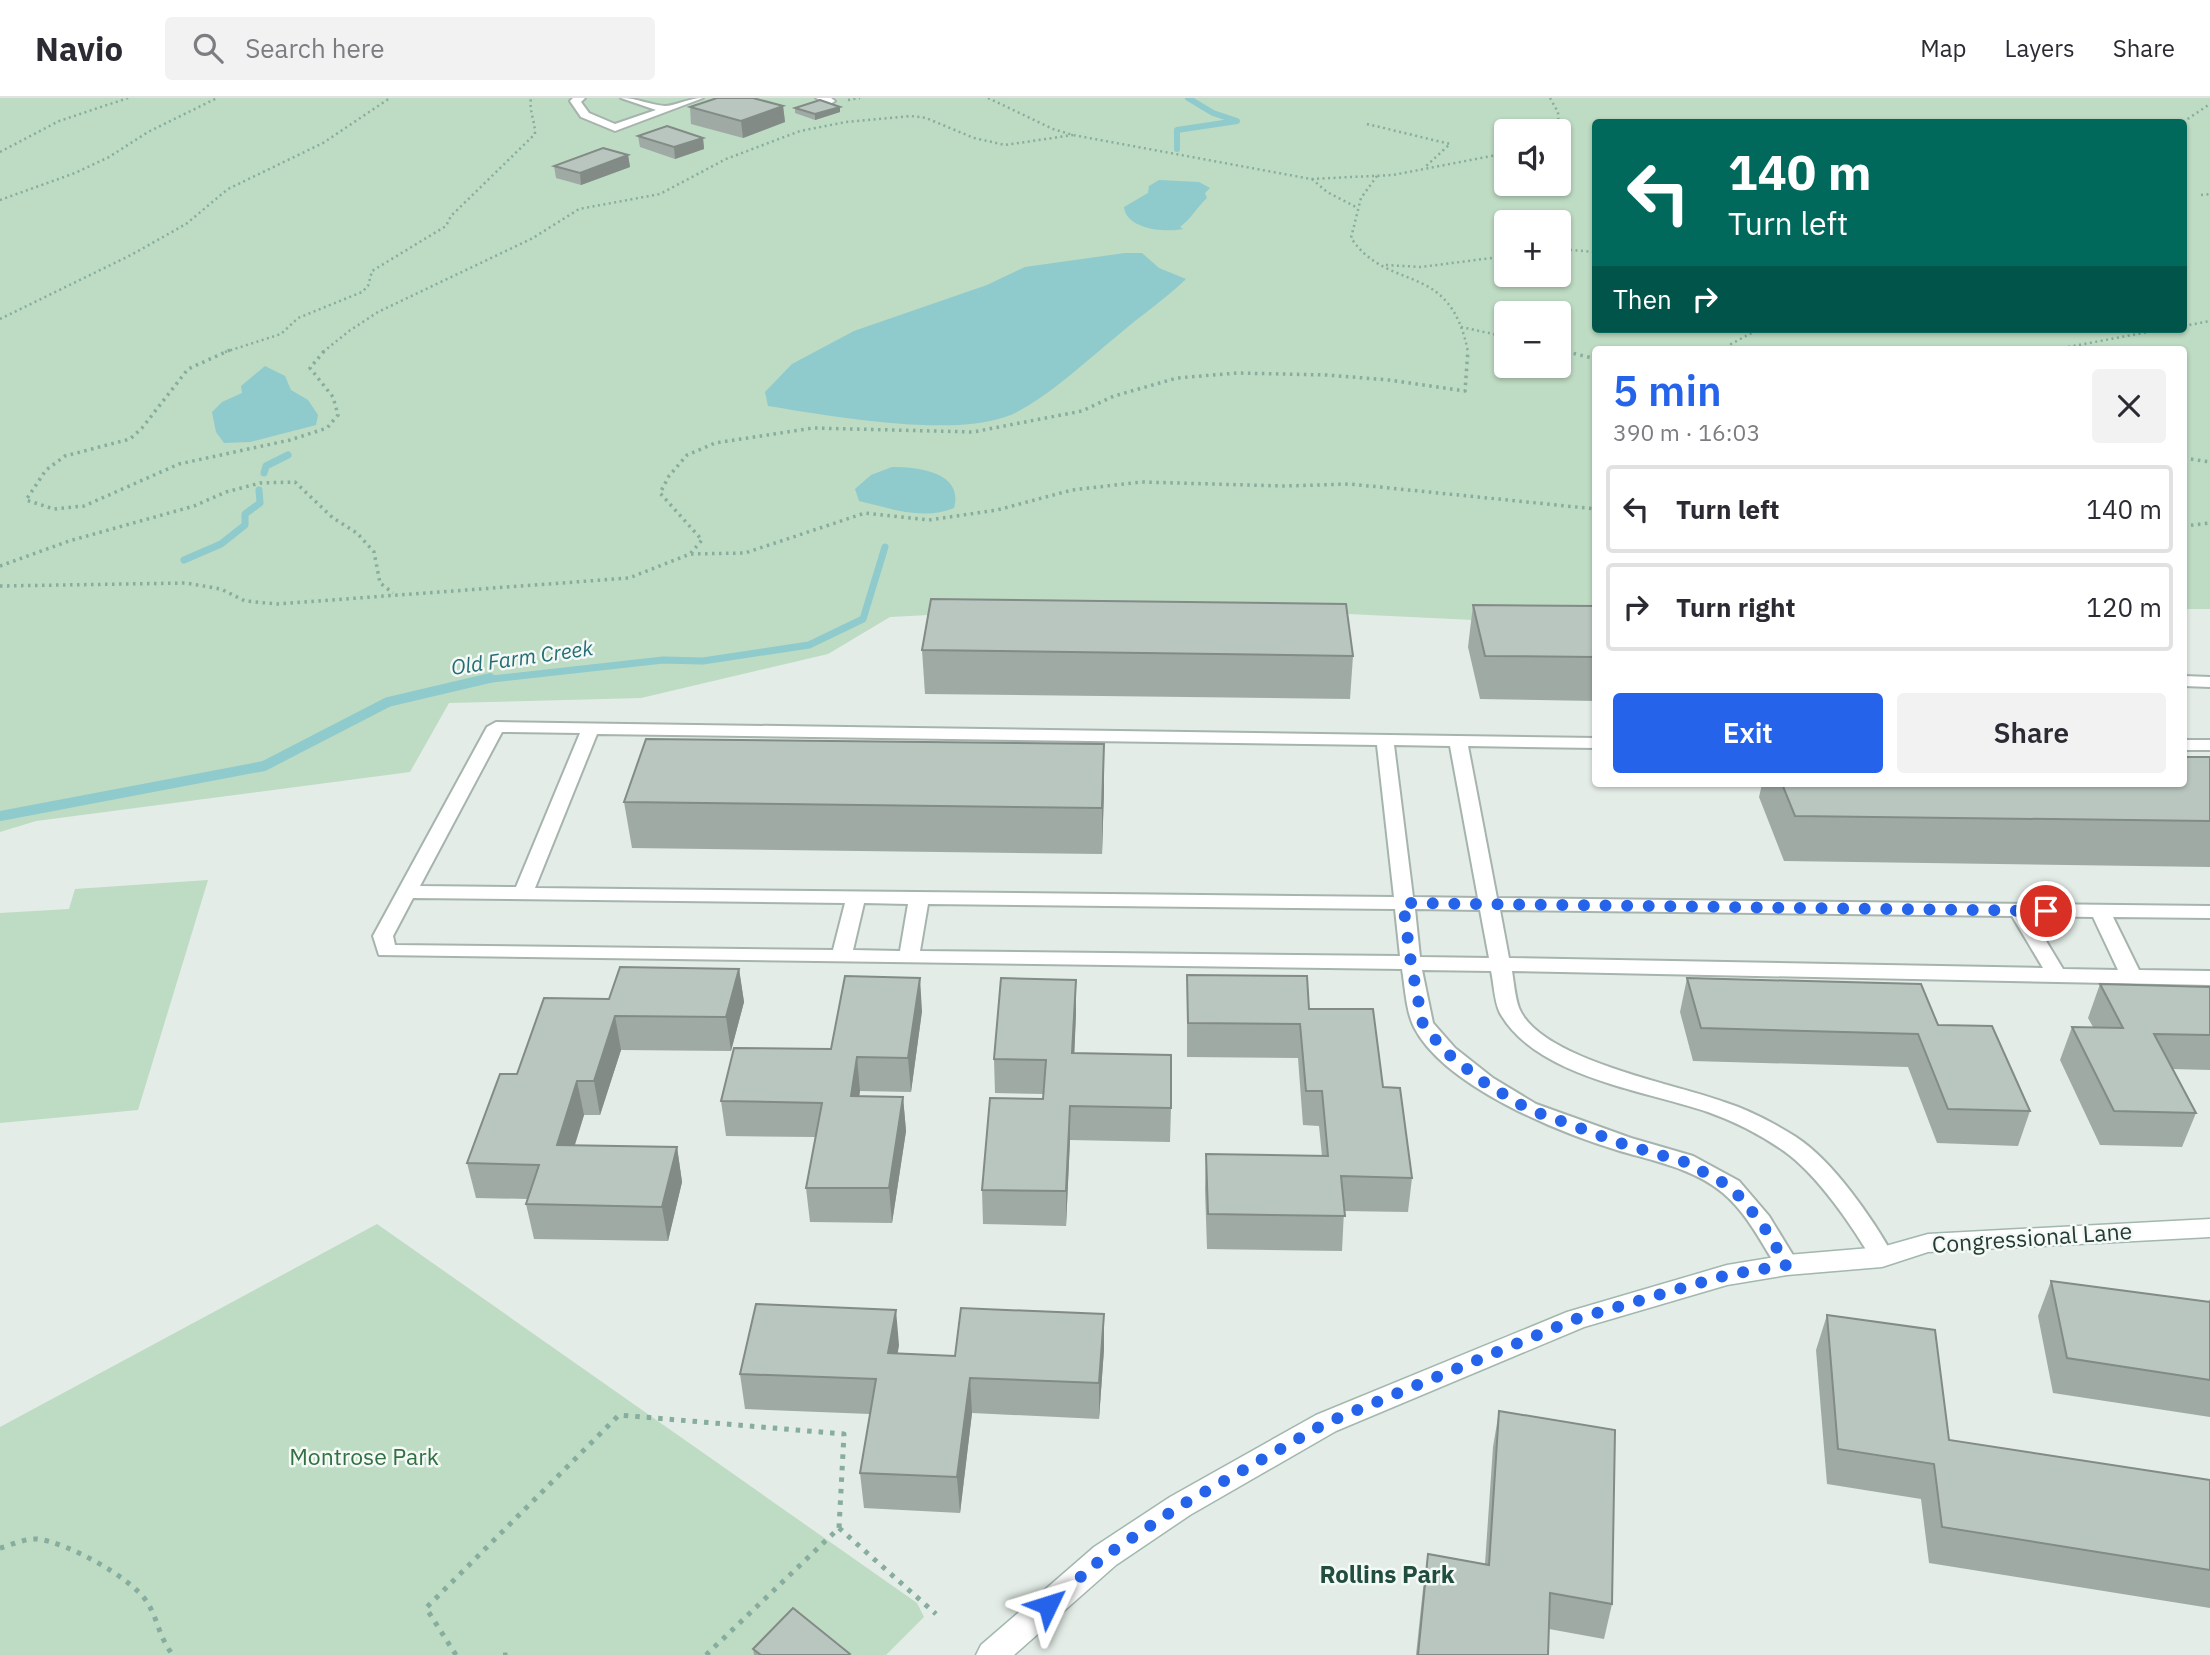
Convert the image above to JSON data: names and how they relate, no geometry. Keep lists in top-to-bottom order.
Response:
{
  "streets": {
    "street": ["Congressional Lane"]
  },
  "districts": ["Rollins Park"],
  "water": ["Old Farm Creek"],
  "parks": ["Montrose Park"],
  "page": {
    "header": "Navio",
    "search": "Search here",
    "nav": ["Map", "Layers", "Share"],
    "map_buttons": ["+", "−"],
    "turn": ["140 m", "Turn left"],
    "then": "Then",
    "heading": ["5 min", "390 m · 16:03"],
    "list": [
      {
        "name": "Turn left",
        "value": "140 m"
      },
      {
        "name": "Turn right",
        "value": "120 m"
      }
    ],
    "buttons": ["Exit", "Share"]
  }
}
